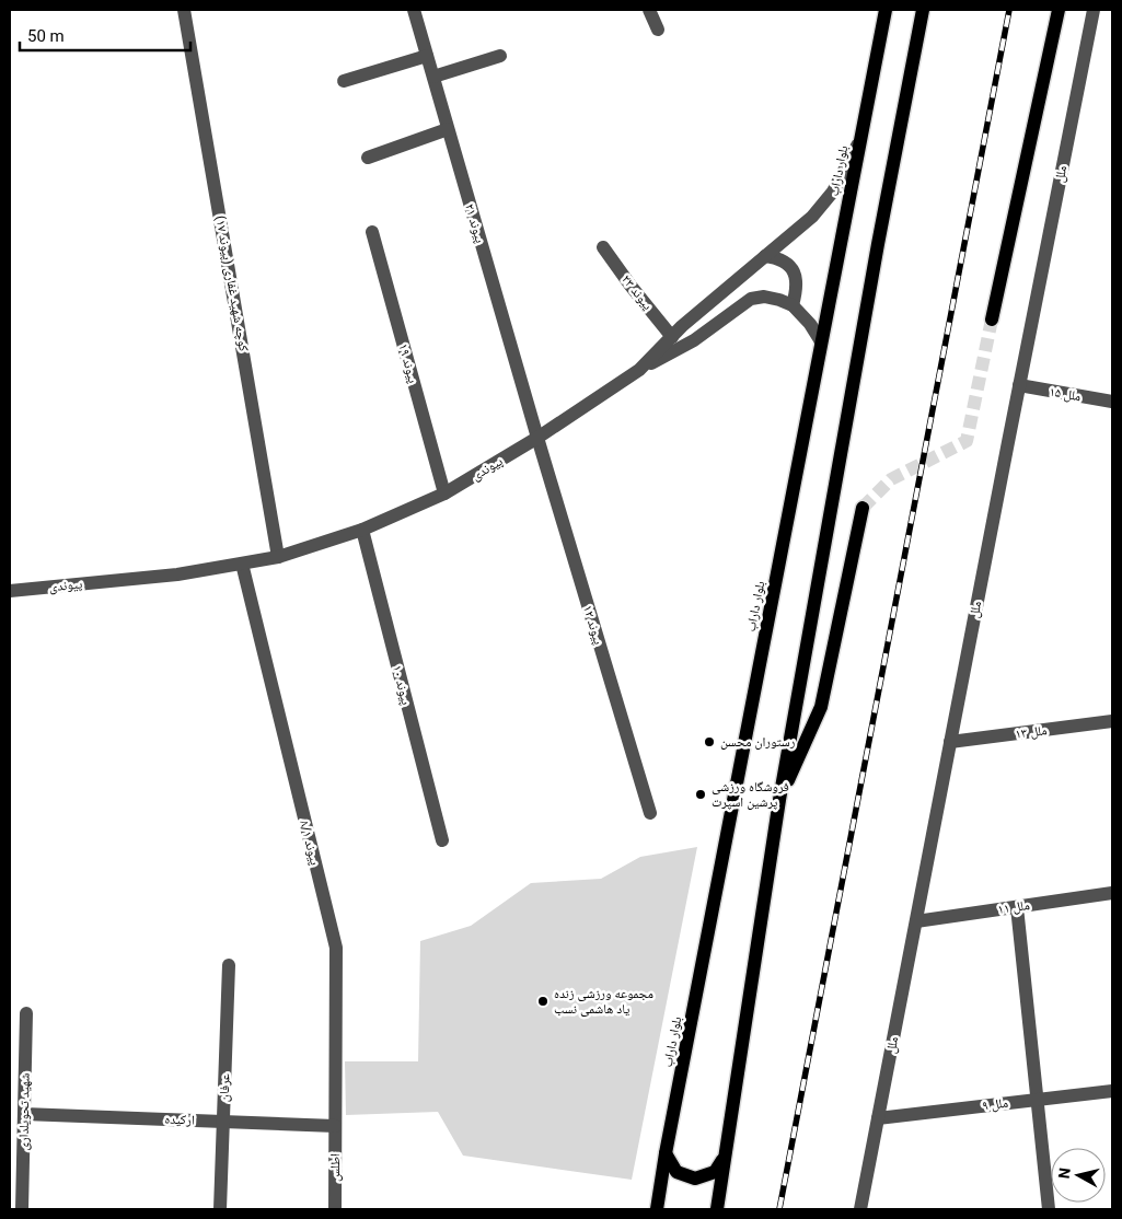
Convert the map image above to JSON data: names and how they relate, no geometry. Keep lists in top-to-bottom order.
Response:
{
  "streets": {
    "main road": ["بلوار داراب"],
    "street": [
      "ملل",
      "پیوند ۲۱",
      "کوچه شهید غفاری (پیوند ۱۷)",
      "پیوند ۲۳",
      "پیوند ۱۹",
      "ملل ۱۵",
      "پیوندی",
      "پیوند ۱۲",
      "پیوند ۱۰",
      "ملل ۱۳",
      "پیوند ۸/۱",
      "ملل ۱۱",
      "عرفان",
      "ملل ۹",
      "شهید تحویلداری",
      "ارکیده",
      "اطلس"
    ]
  },
  "crossings": [
    ["بلوار داراب", "پیوندی"],
    ["ملل", "ملل ۱۵"],
    ["ملل", "ملل ۱۳"],
    ["ملل", "ملل ۱۱"],
    ["ملل", "ملل ۹"],
    ["پیوند ۲۱", "پیوندی"],
    ["پیوند ۲۱", "پیوند ۱۲"],
    ["کوچه شهید غفاری (پیوند ۱۷)", "پیوندی"],
    ["پیوند ۲۳", "پیوندی"],
    ["پیوند ۱۹", "پیوندی"],
    ["پیوندی", "پیوند ۱۲"],
    ["پیوندی", "پیوند ۱۰"],
    ["پیوندی", "پیوند ۸/۱"],
    ["پیوند ۸/۱", "ارکیده"],
    ["پیوند ۸/۱", "اطلس"],
    ["عرفان", "ارکیده"],
    ["شهید تحویلداری", "ارکیده"],
    ["ارکیده", "اطلس"]
  ],
  "places": ["رستوران محسن", "فروشگاه ورزشی پرشین اسپرت", "مجموعه ورزشی زنده یاد هاشمی نسب"],
  "scale_bar": "50 m",
  "north": "left"
}
